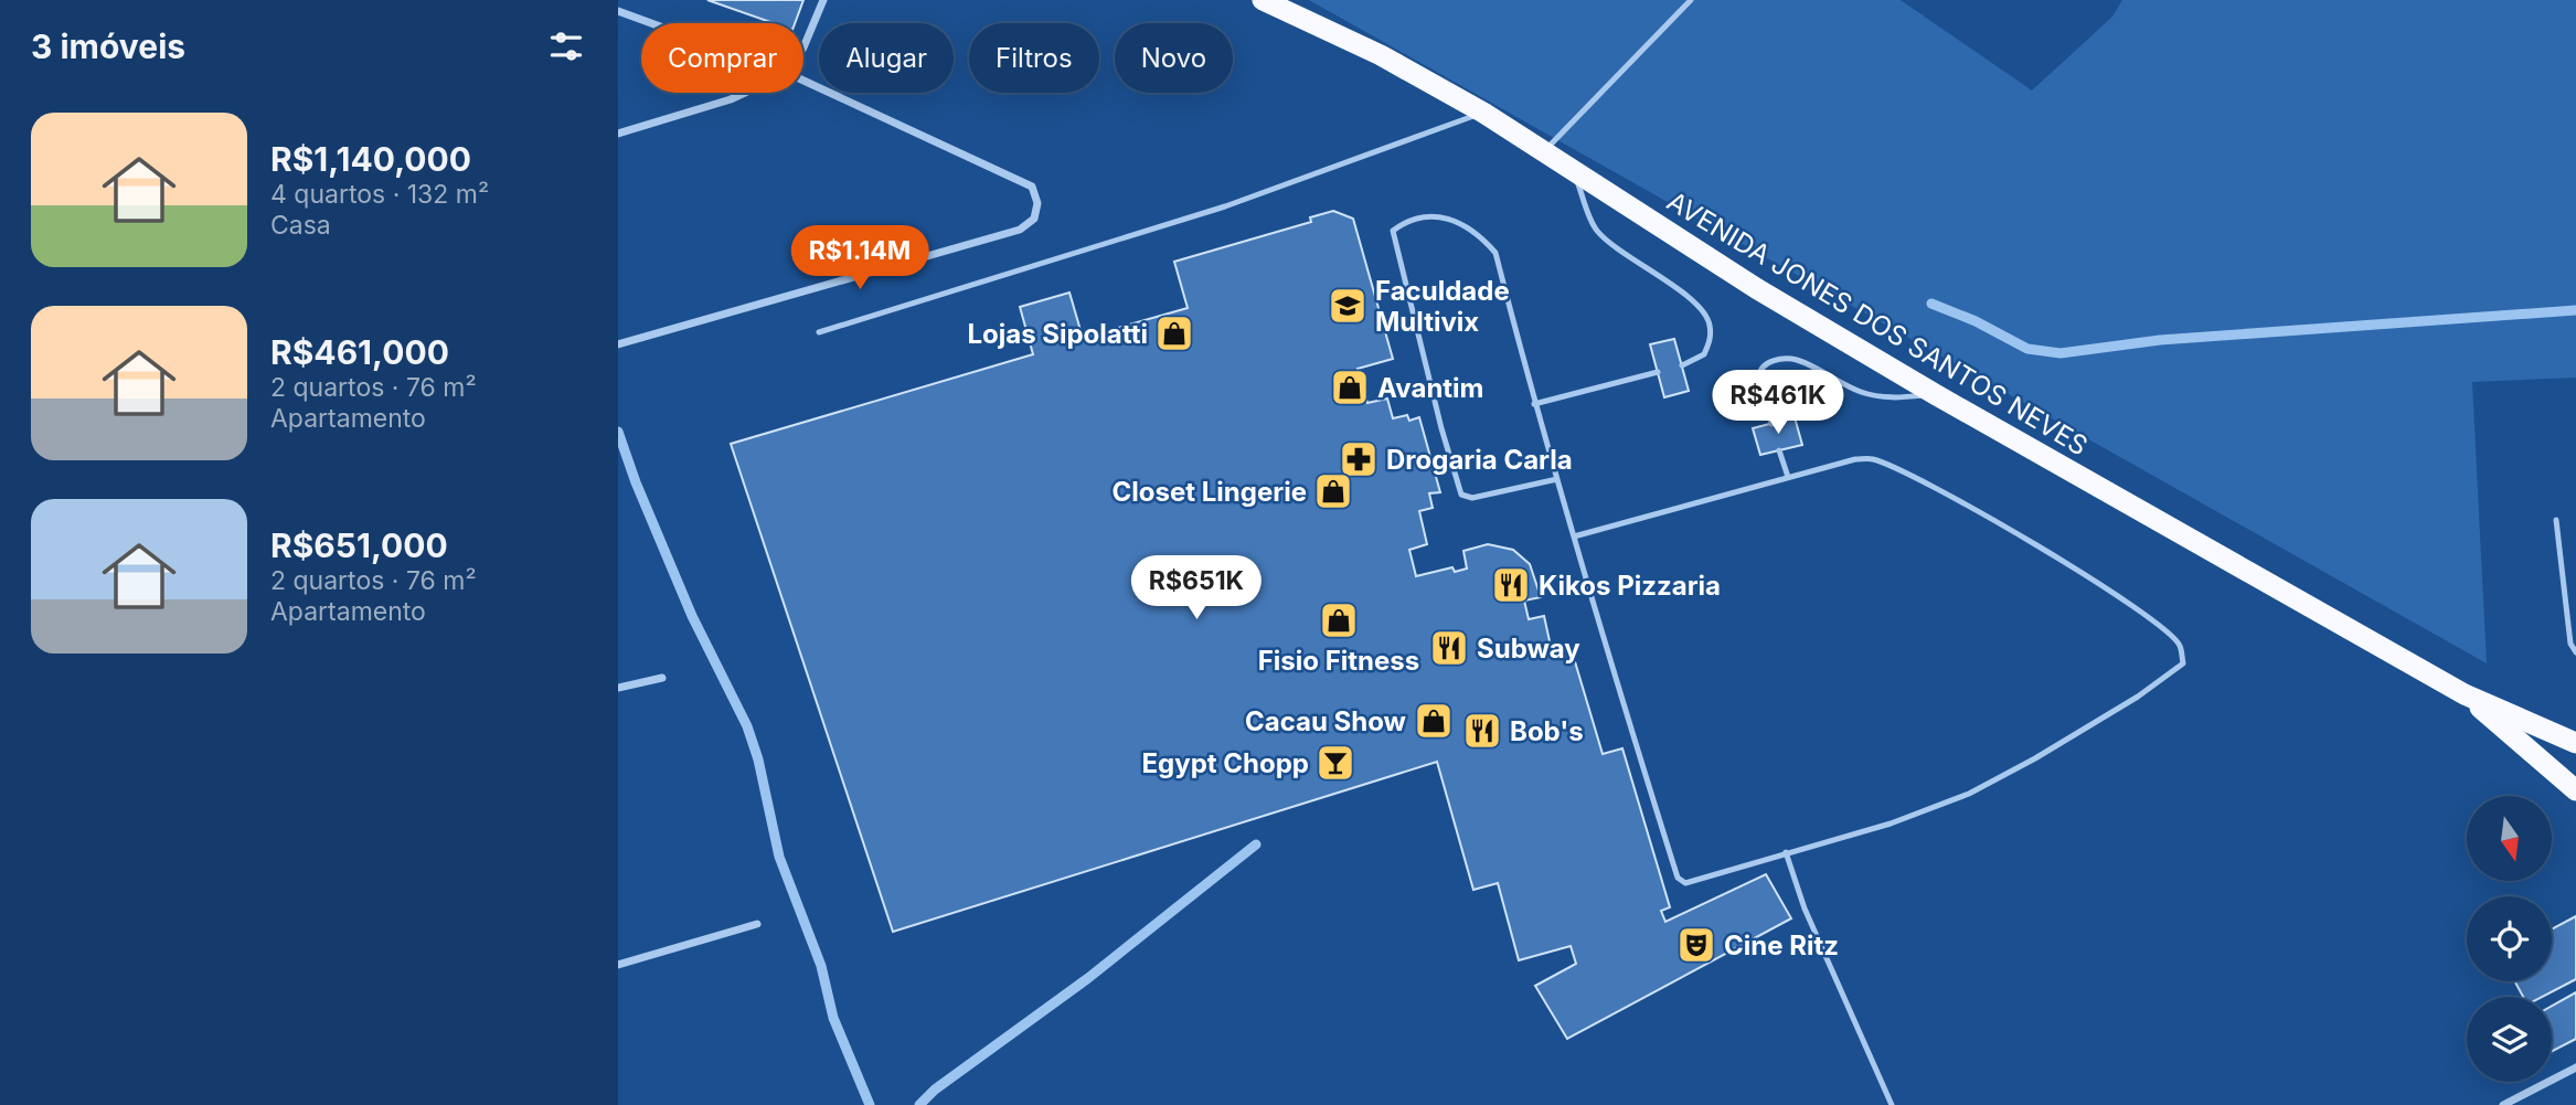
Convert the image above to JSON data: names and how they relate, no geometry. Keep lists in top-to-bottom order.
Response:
{
  "streets": {
    "highway": ["AVENIDA JONES DOS SANTOS NEVES"]
  },
  "places": {
    "school or university": ["Faculdade Multivix"],
    "shop": [
      "Lojas Sipolatti",
      "Avantim",
      "Closet Lingerie",
      "Fisio Fitness",
      "Cacau Show"
    ],
    "pharmacy": ["Drogaria Carla"],
    "restaurant": ["Kikos Pizzaria", "Subway", "Bob's"],
    "bar": ["Egypt Chopp"],
    "theatre": ["Cine Ritz"]
  },
  "north": "bottom",
  "page": {
    "heading": "3 imóveis",
    "chip": [
      "Comprar",
      "Alugar",
      "Filtros",
      "Novo"
    ],
    "list": [
      {
        "name": "R$1,140,000",
        "note": "4 quartos · 132 m² · Casa"
      },
      {
        "name": "R$461,000",
        "note": "2 quartos · 76 m² · Apartamento"
      },
      {
        "name": "R$651,000",
        "note": "2 quartos · 76 m² · Apartamento"
      }
    ],
    "price": ["R$1.14M", "R$461K", "R$651K"]
  }
}
